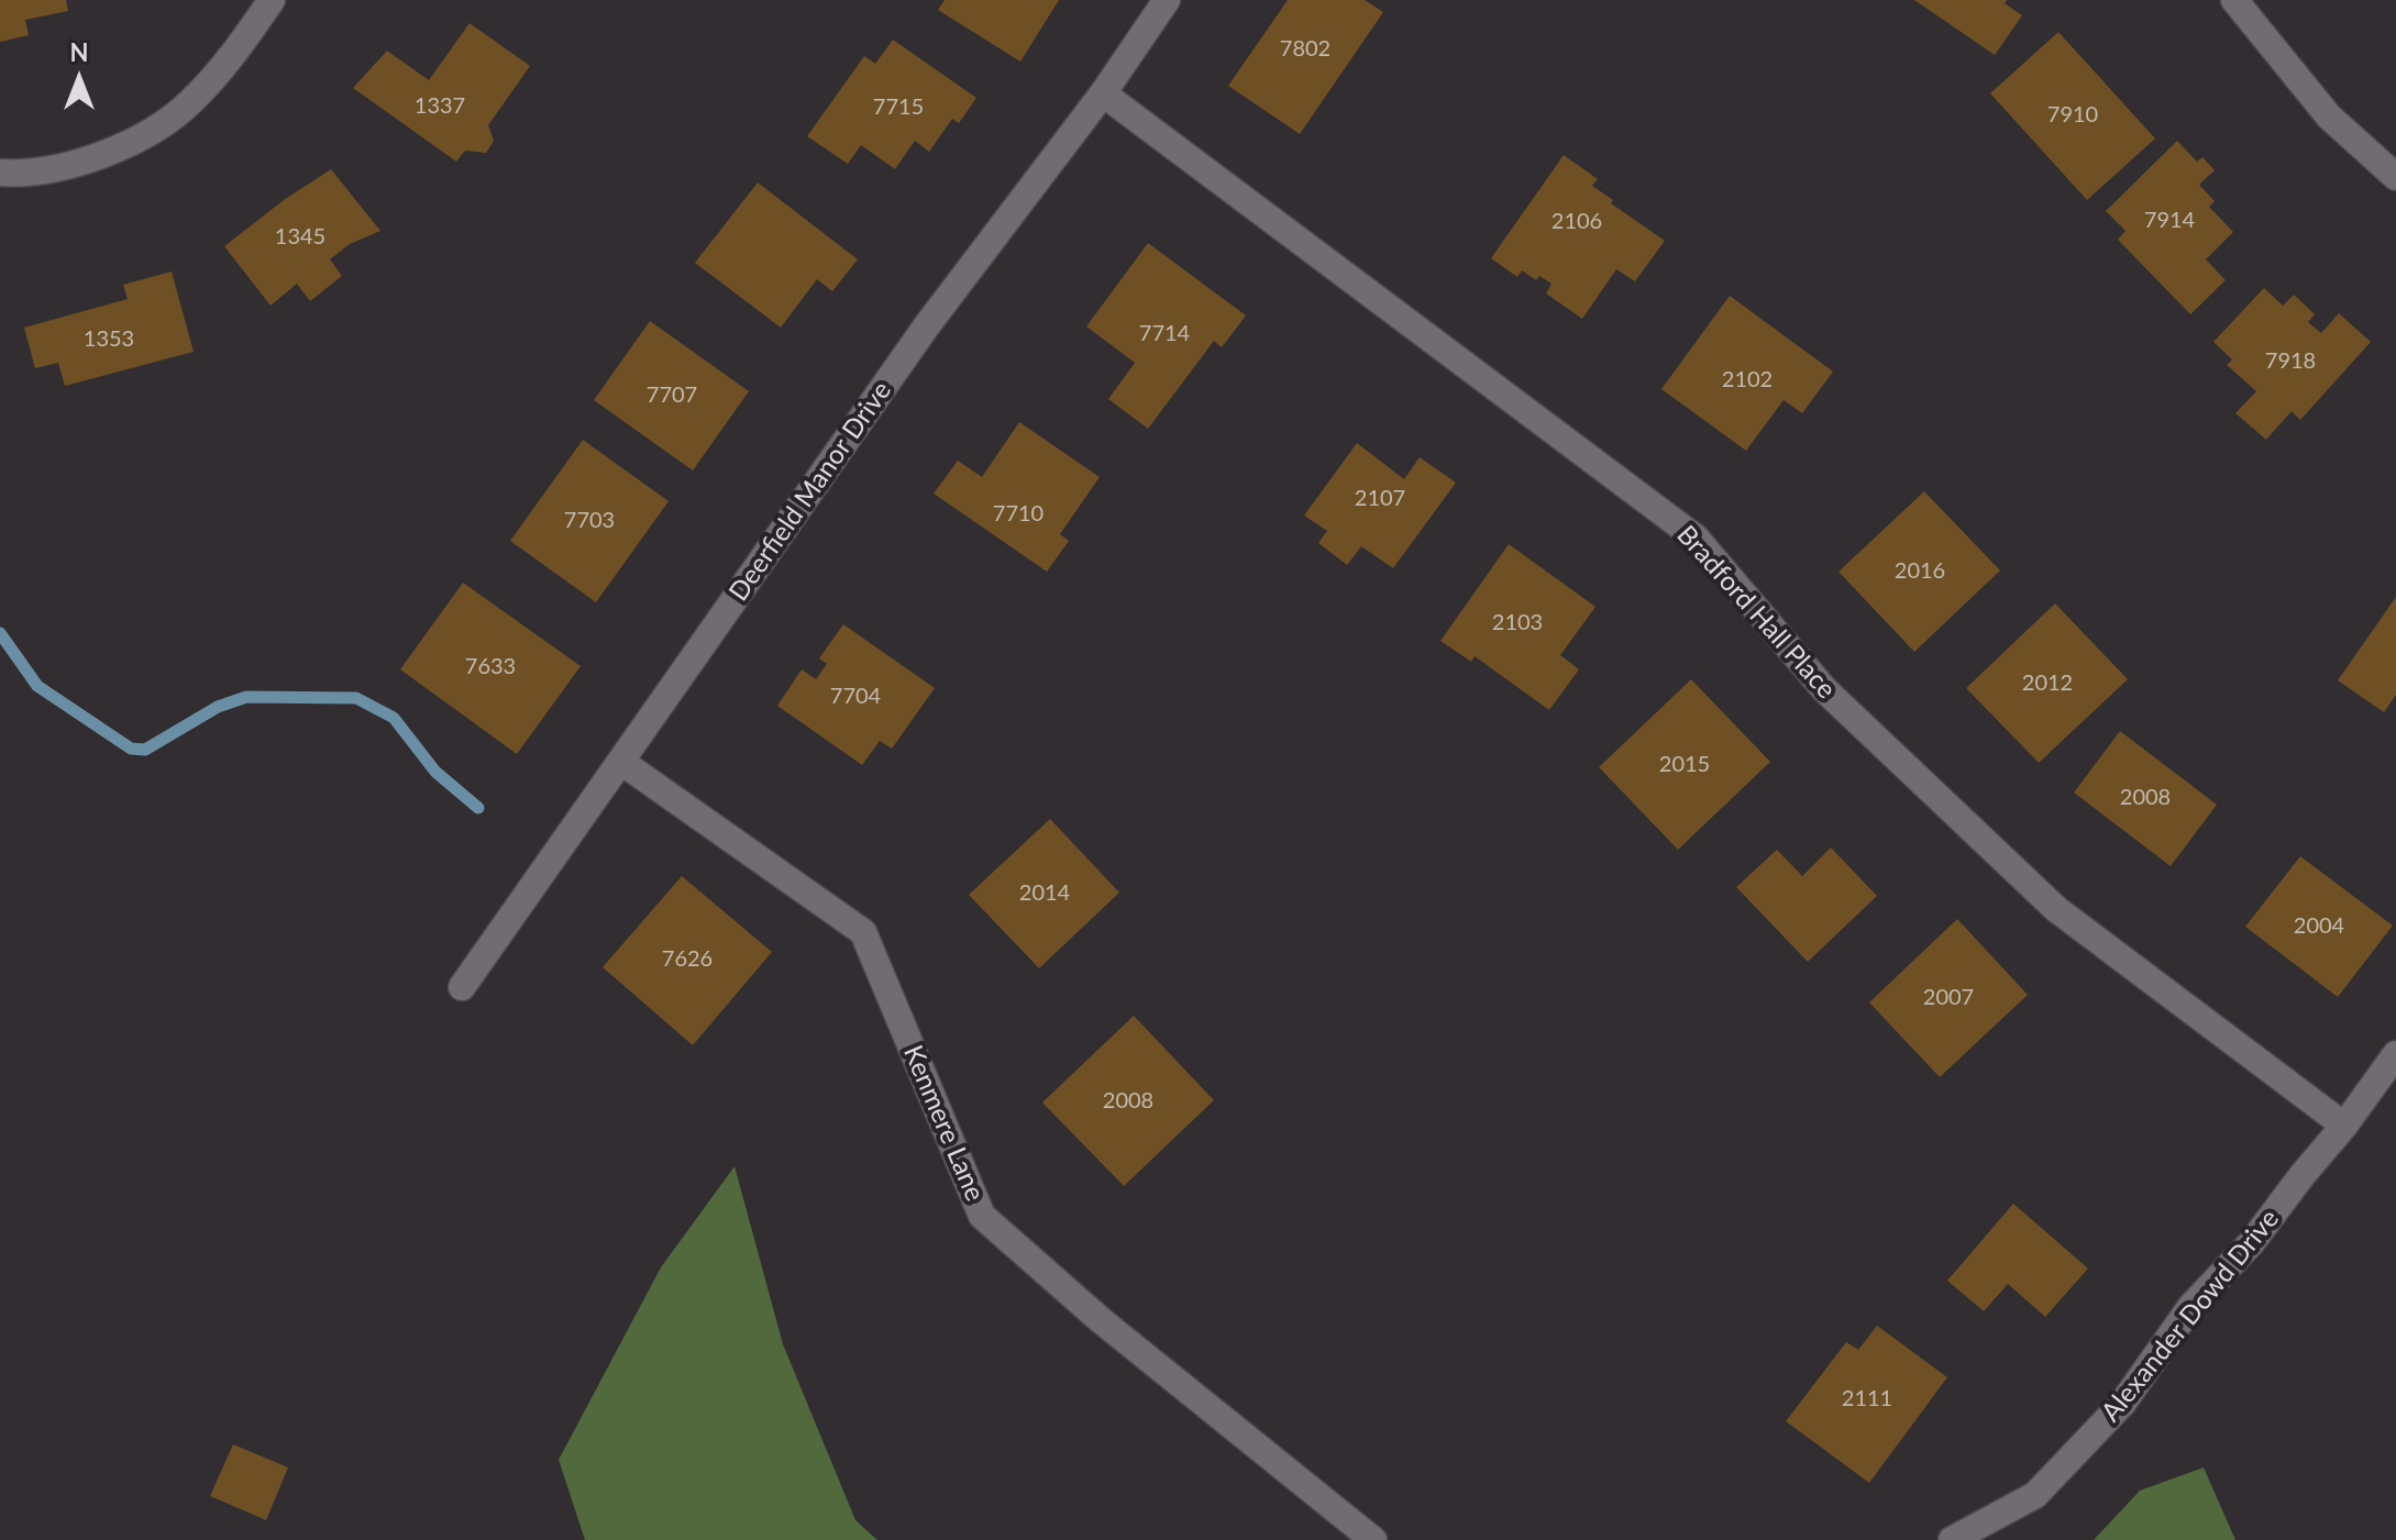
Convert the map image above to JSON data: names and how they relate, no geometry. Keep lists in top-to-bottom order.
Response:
{
  "streets": {
    "street": [
      "Deerfield Manor Drive",
      "Bradford Hall Place",
      "Kenmere Lane",
      "Alexander Dowd Drive"
    ]
  },
  "crossings": [
    ["Deerfield Manor Drive", "Bradford Hall Place"],
    ["Deerfield Manor Drive", "Kenmere Lane"],
    ["Bradford Hall Place", "Alexander Dowd Drive"]
  ],
  "house_numbers": [
    "7802",
    "1337",
    "7715",
    "7910",
    "7914",
    "2106",
    "1345",
    "7714",
    "1353",
    "7918",
    "2102",
    "7707",
    "2107",
    "7710",
    "7703",
    "2016",
    "2103",
    "7633",
    "2012",
    "7704",
    "2015",
    "2008",
    "2014",
    "2004",
    "7626",
    "2007",
    "2008",
    "2111"
  ],
  "north": "top"
}
